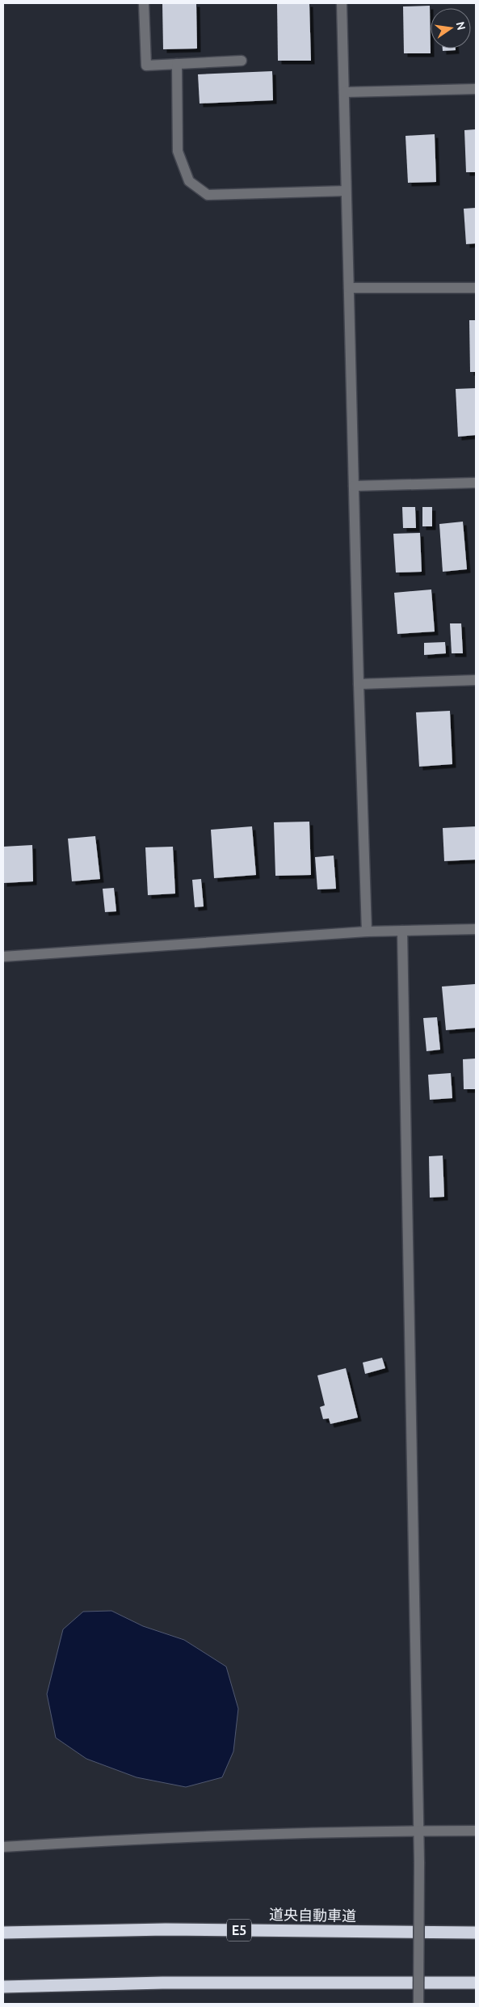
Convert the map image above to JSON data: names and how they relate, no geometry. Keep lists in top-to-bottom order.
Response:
{
  "streets": {
    "highway": ["道央自動車道", "E5"]
  },
  "north": "right"
}
